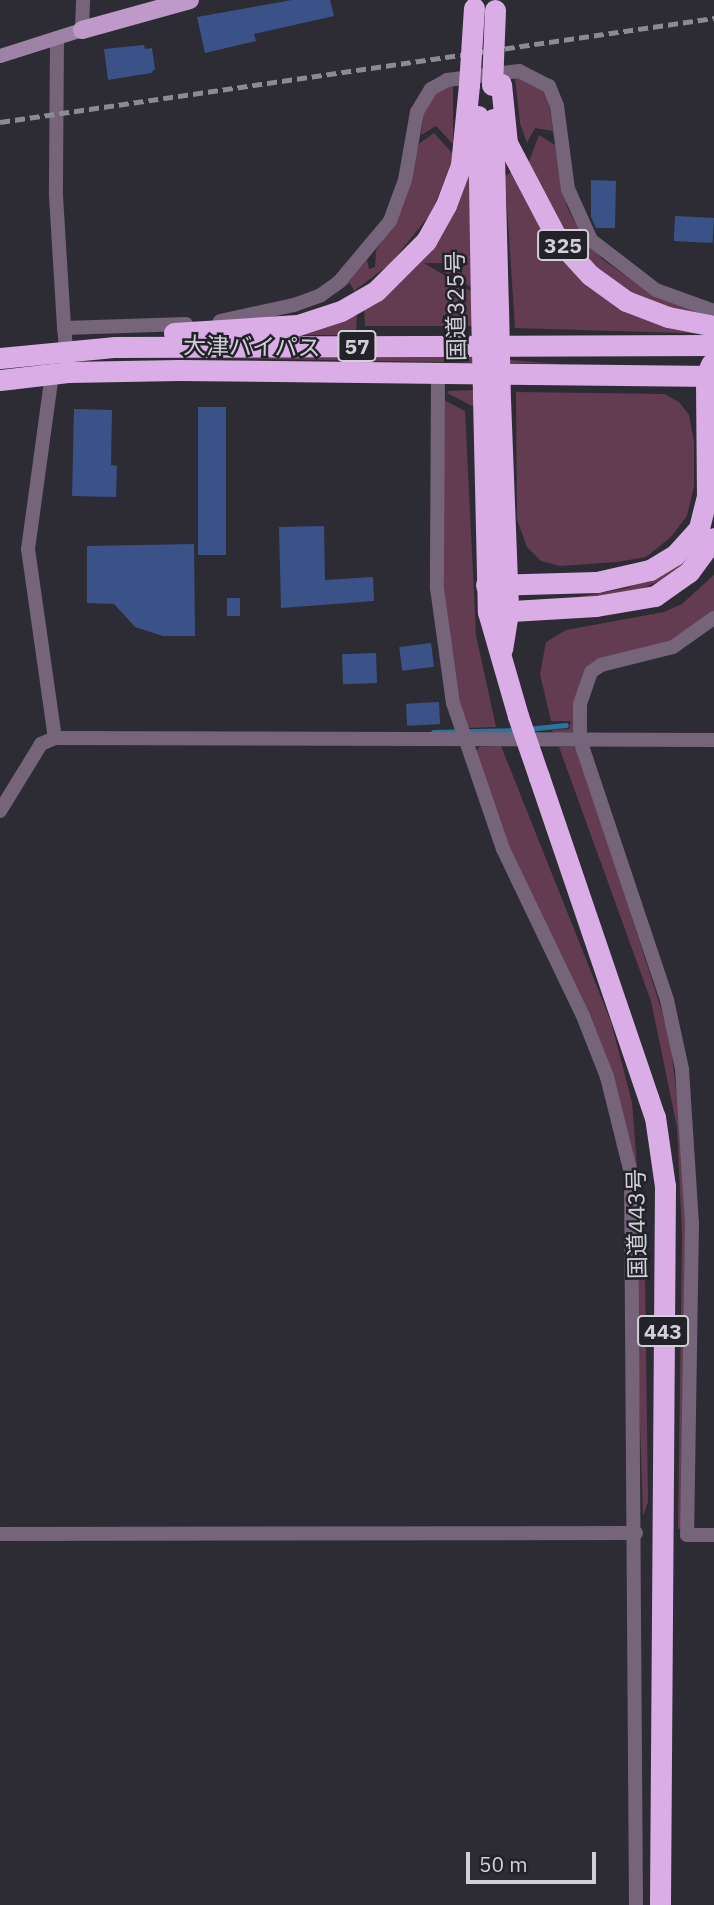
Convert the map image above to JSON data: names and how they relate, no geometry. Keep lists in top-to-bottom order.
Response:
{
  "streets": {
    "highway": [
      "325",
      "国道325号",
      "大津バイパス",
      "57",
      "国道443号",
      "443"
    ]
  },
  "crossings": [
    ["325", "国道325号"],
    ["325", "57"],
    ["国道325号", "57"],
    ["国道325号", "国道443号"],
    ["大津バイパス", "57"]
  ],
  "scale_bar": "50 m"
}
